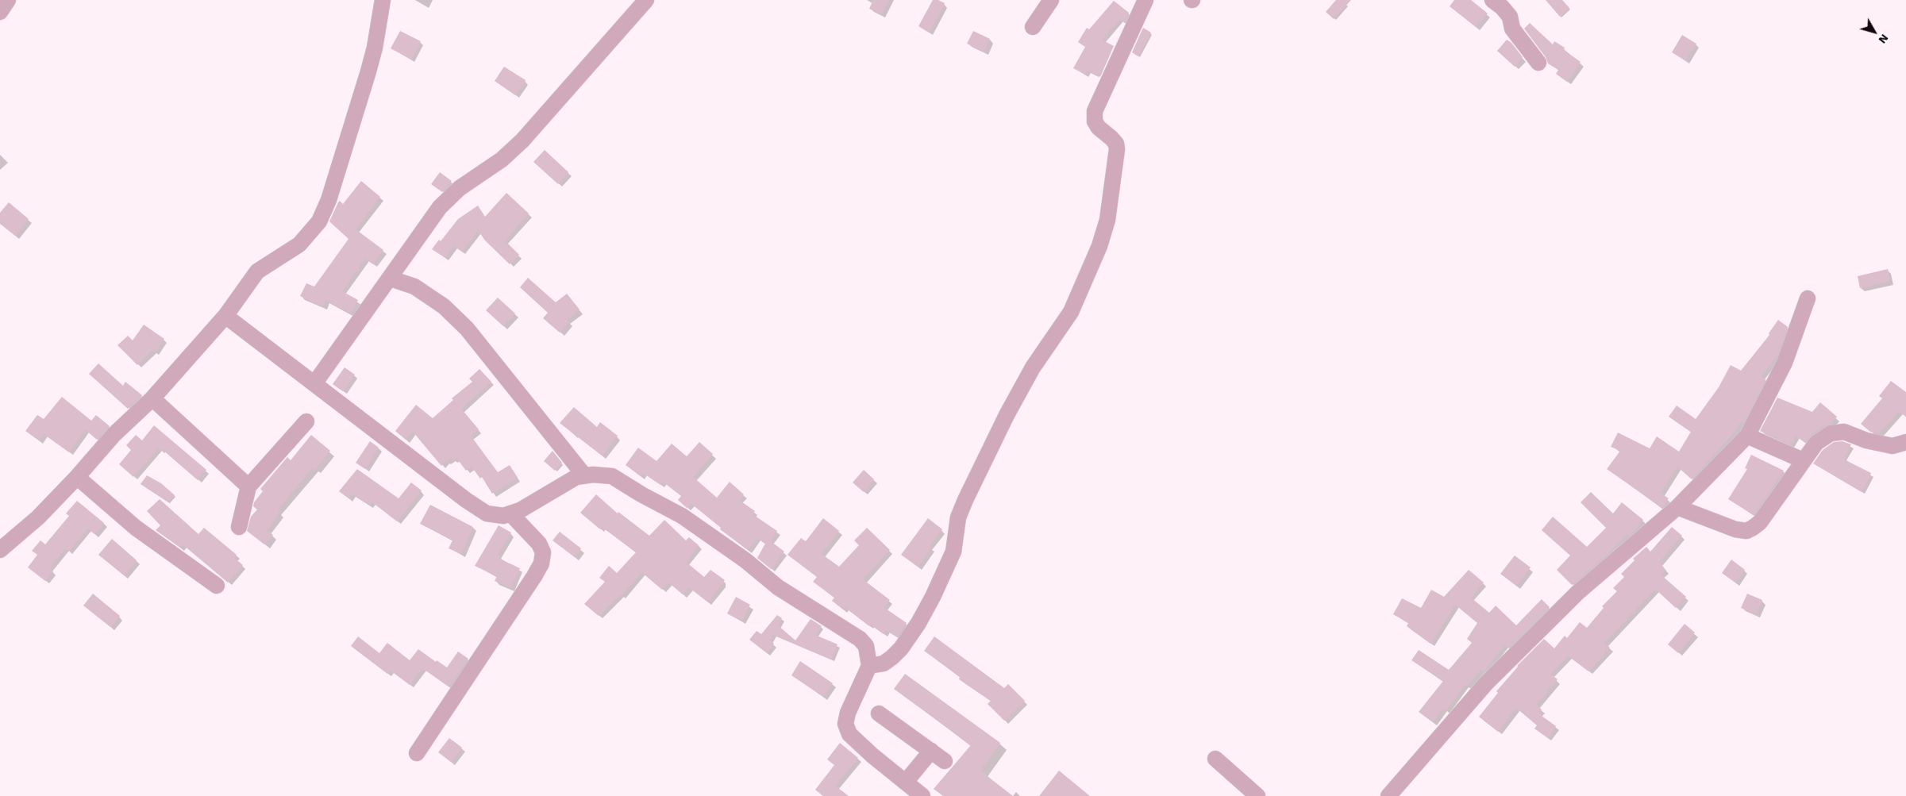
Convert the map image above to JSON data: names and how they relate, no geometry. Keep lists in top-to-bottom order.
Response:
{
  "north": "bottom right"
}
